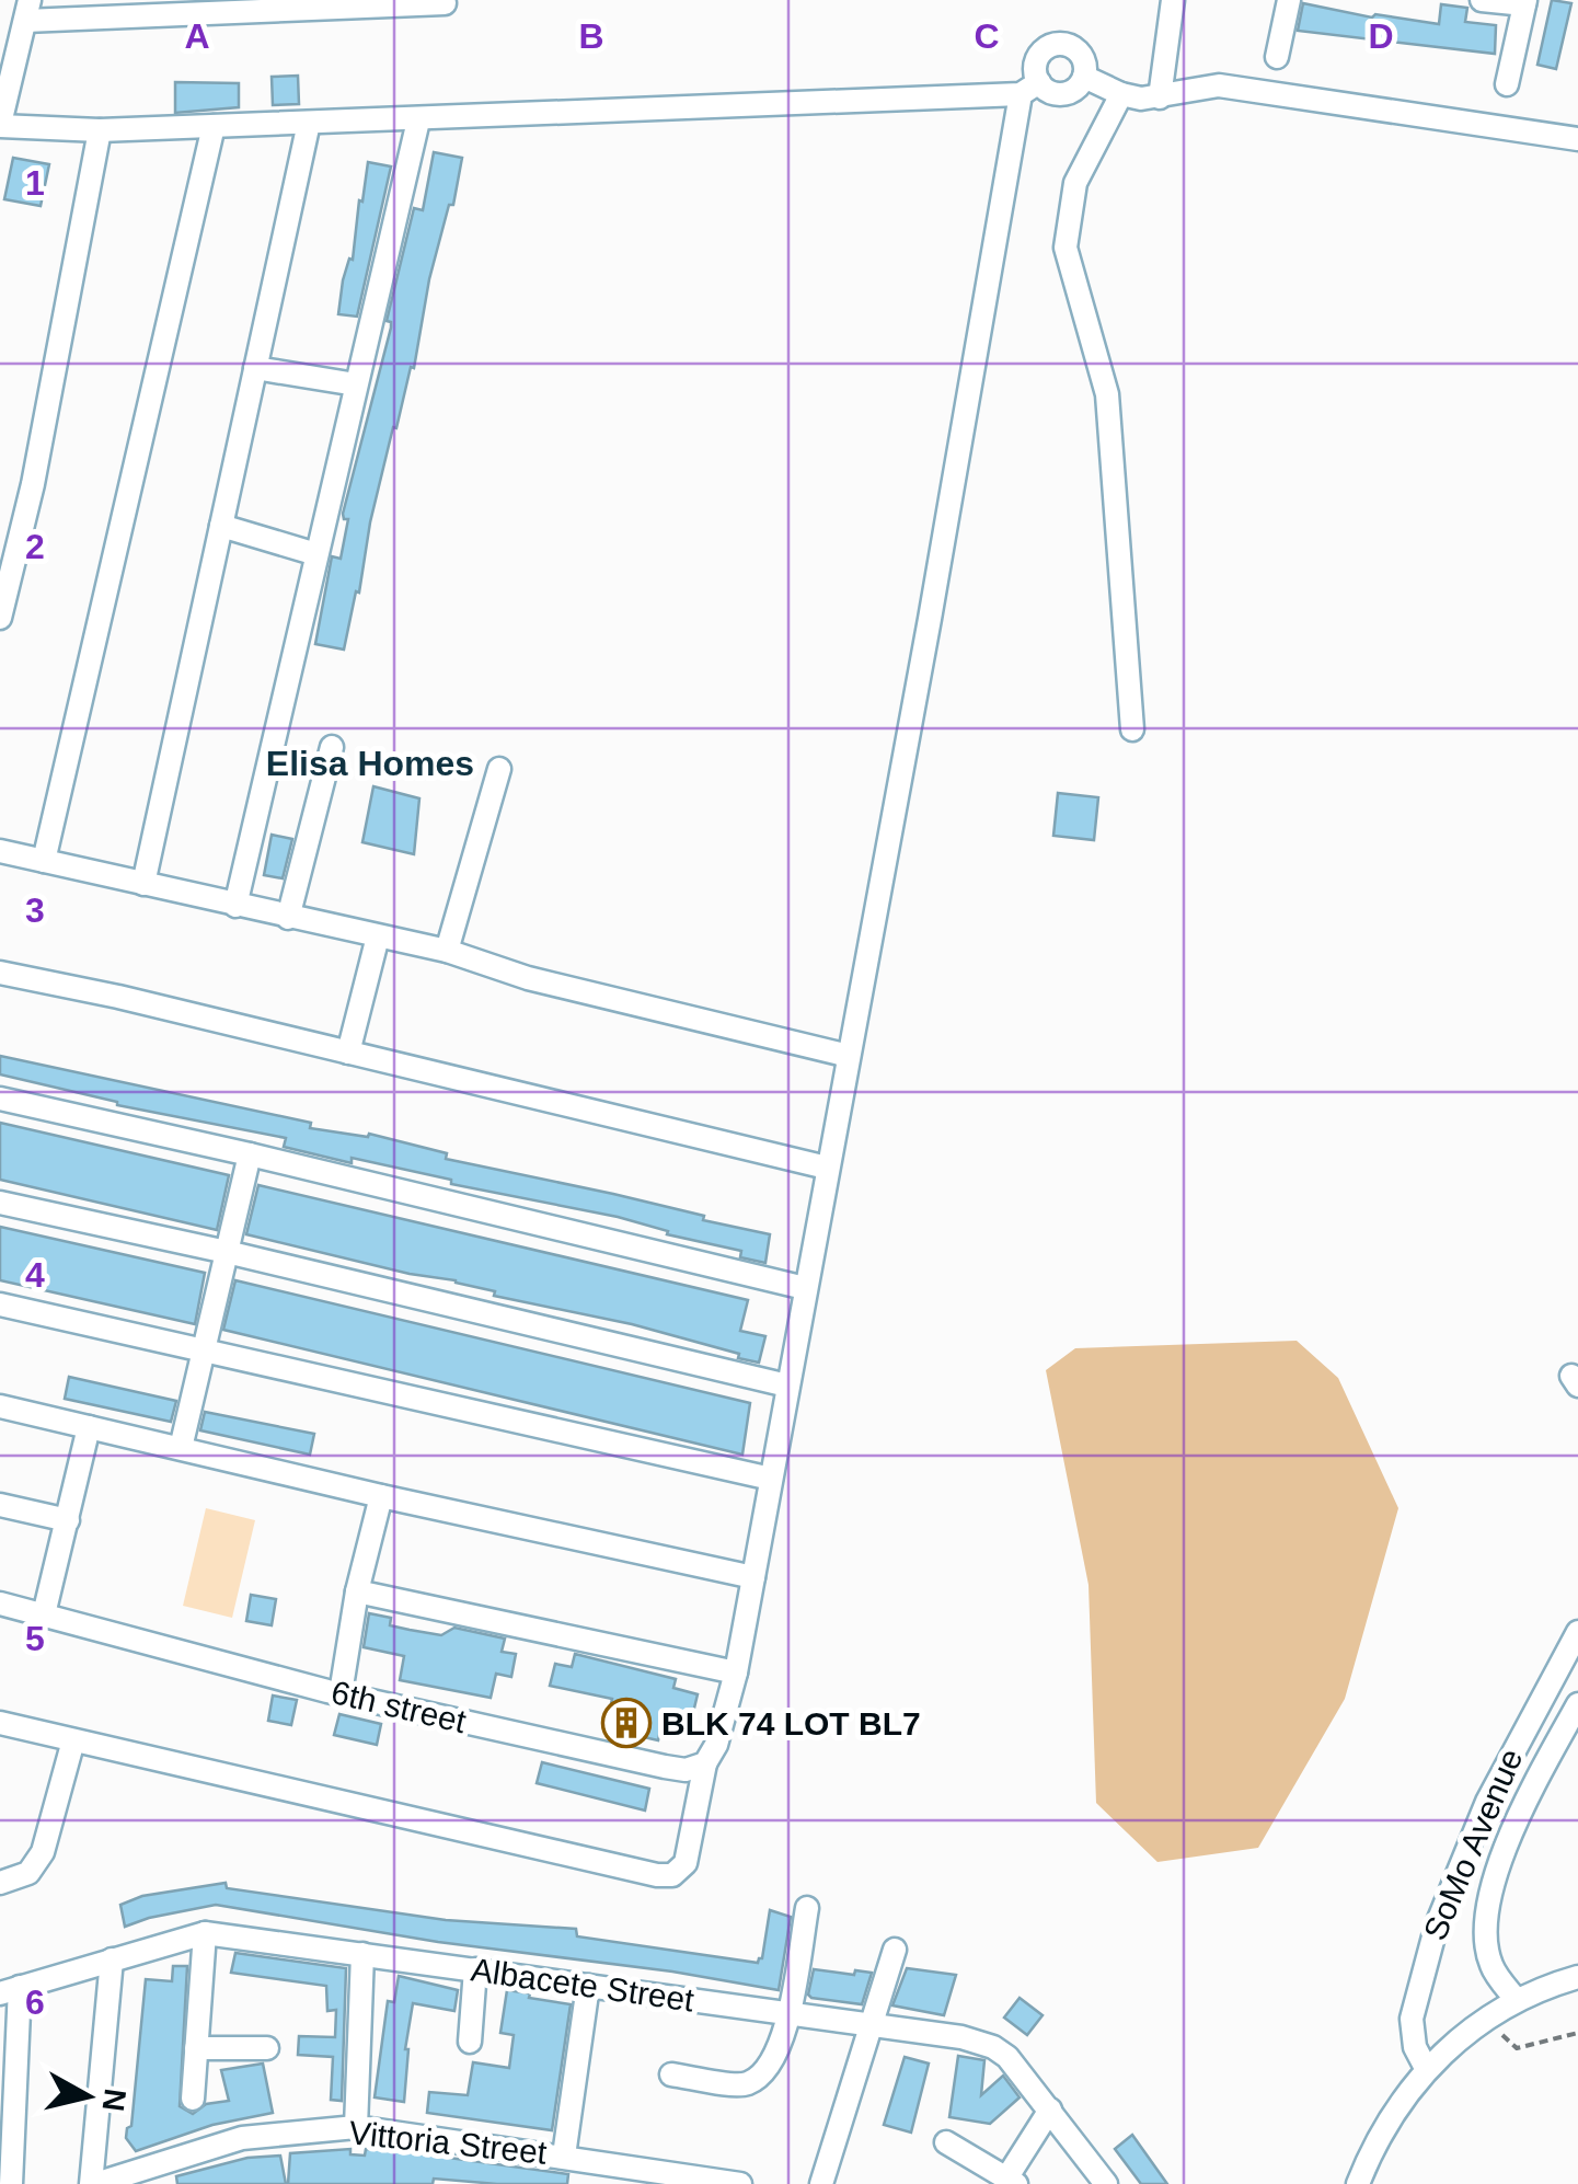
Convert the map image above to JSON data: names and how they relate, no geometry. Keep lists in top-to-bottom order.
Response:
{
  "streets": {
    "street": [
      "6th street",
      "SoMo Avenue",
      "Albacete Street",
      "Vittoria Street"
    ]
  },
  "districts": ["Elisa Homes"],
  "places": {
    "building": ["BLK 74 LOT BL7"]
  },
  "north": "right",
  "grid": {
    "columns": [
      "A",
      "B",
      "C",
      "D"
    ],
    "rows": [
      "1",
      "2",
      "3",
      "4",
      "5",
      "6"
    ]
  }
}
